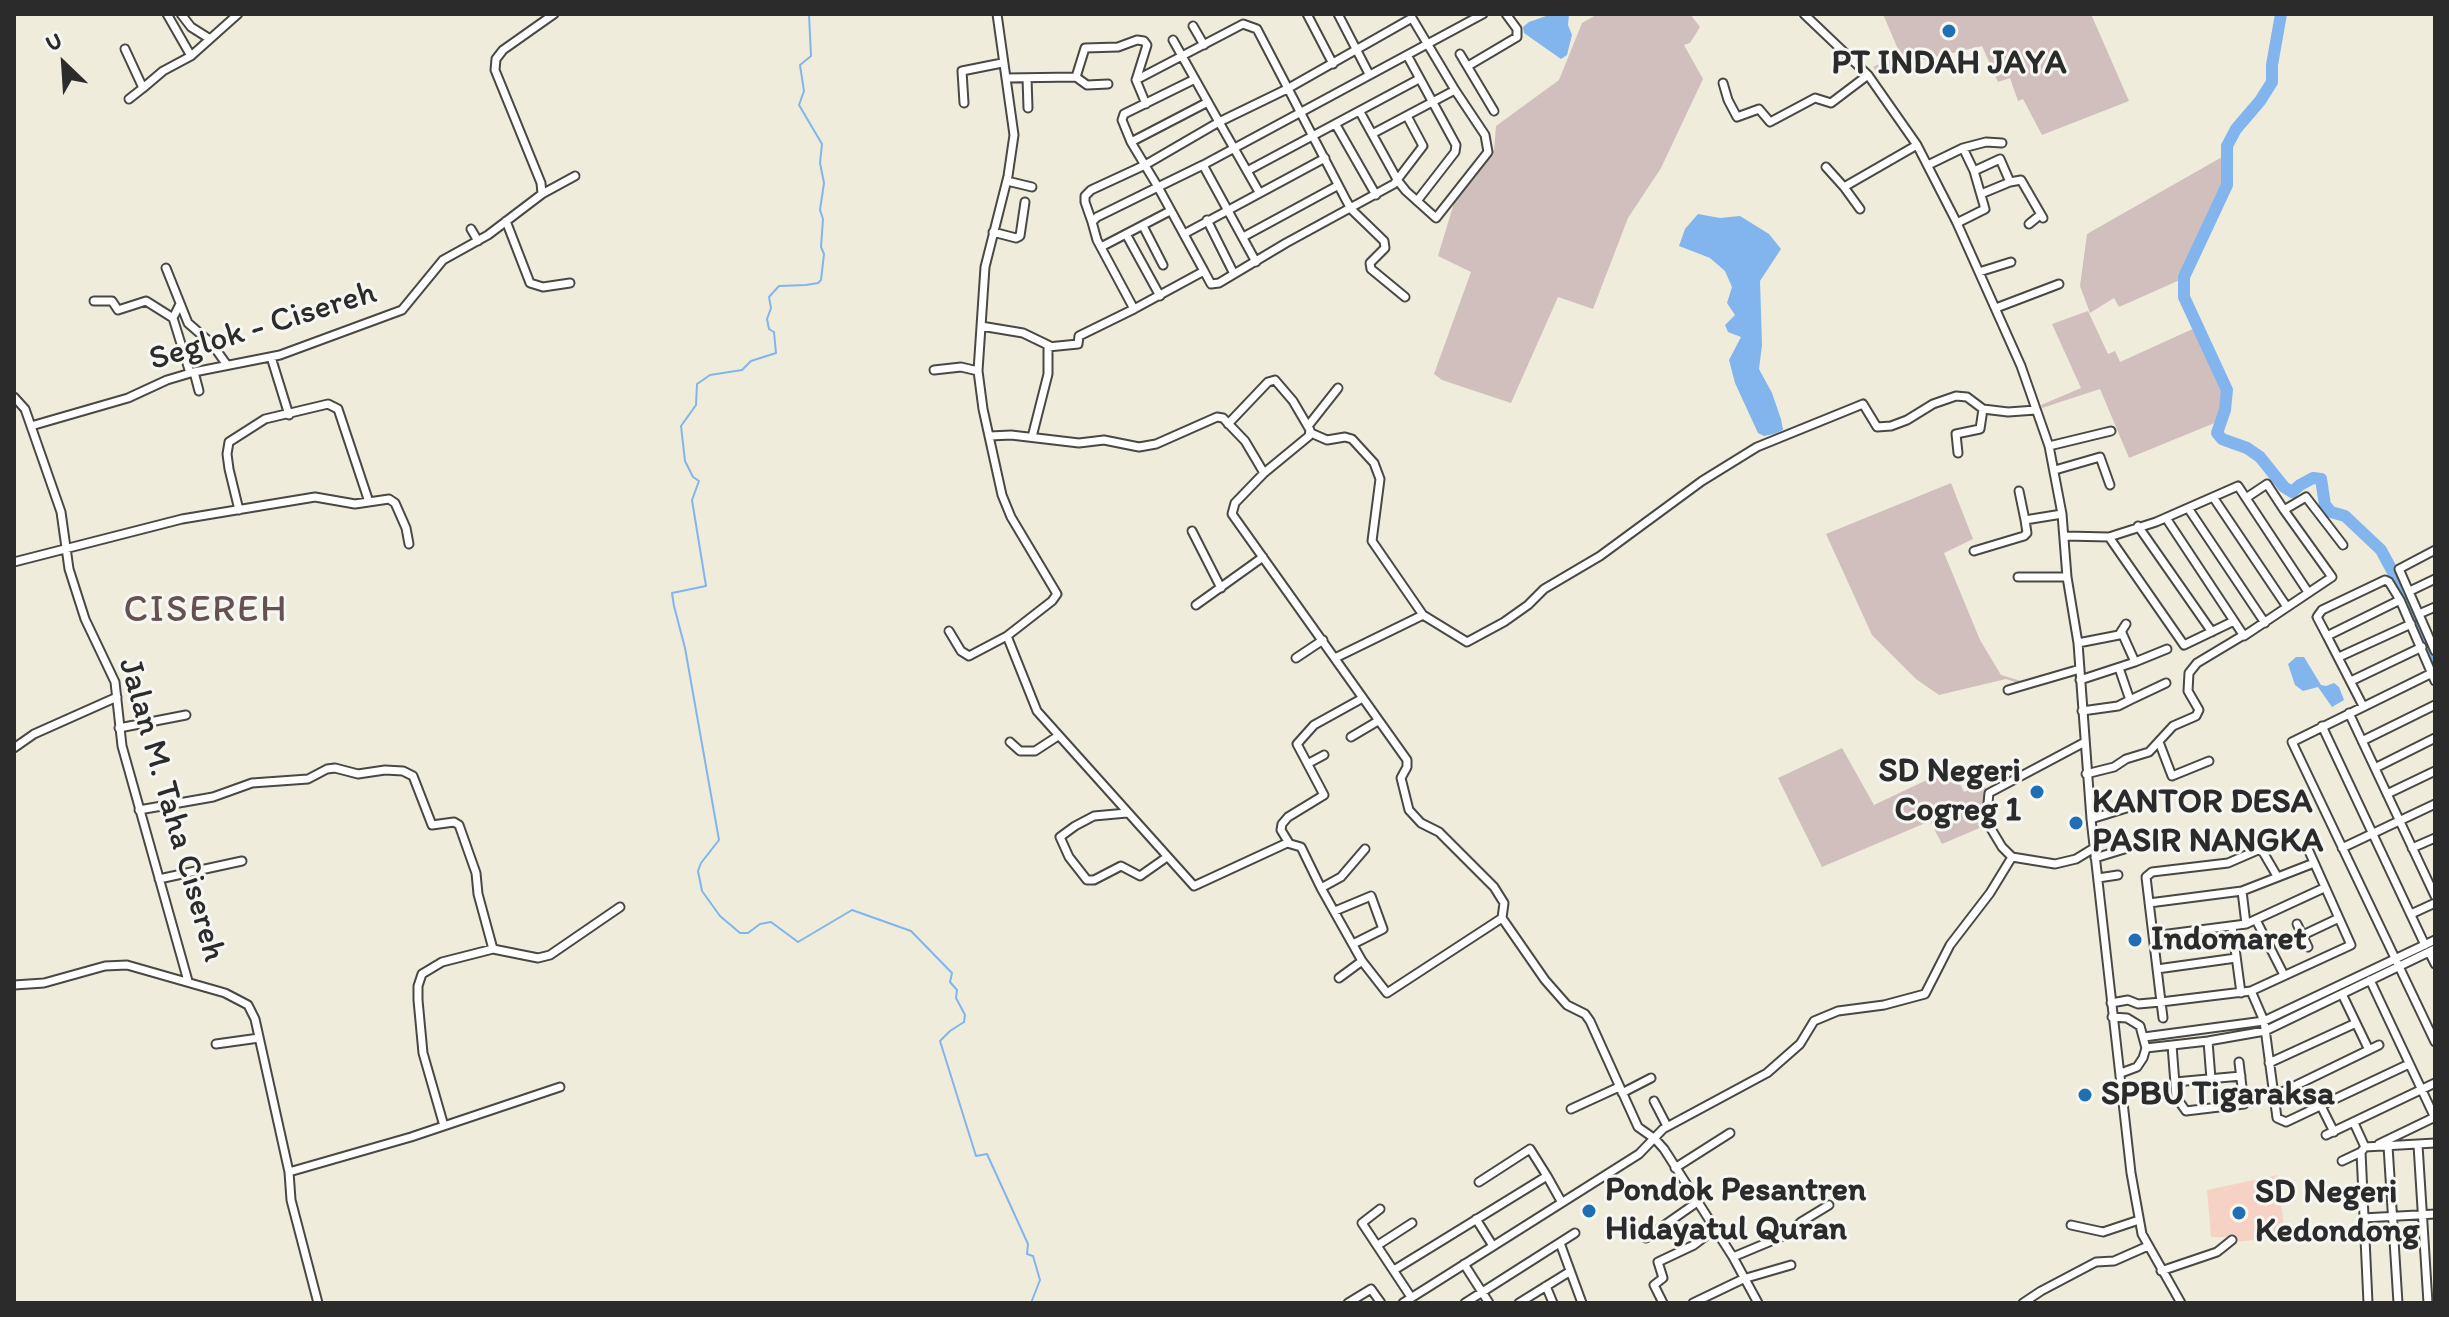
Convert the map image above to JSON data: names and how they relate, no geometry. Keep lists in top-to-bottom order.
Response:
{
  "streets": {
    "street": ["Seglok - Cisereh", "Jalan M. Taha Cisereh"]
  },
  "crossings": [
    ["Seglok - Cisereh", "Jalan M. Taha Cisereh"]
  ],
  "districts": ["CISEREH"],
  "places": [
    "PT INDAH JAYA",
    "SD Negeri Cogreg 1",
    "KANTOR DESA PASIR NANGKA",
    "Indomaret",
    "SPBU Tigaraksa",
    "Pondok Pesantren Hidayatul Quran",
    "SD Negeri Kedondong"
  ],
  "north": "top left"
}
